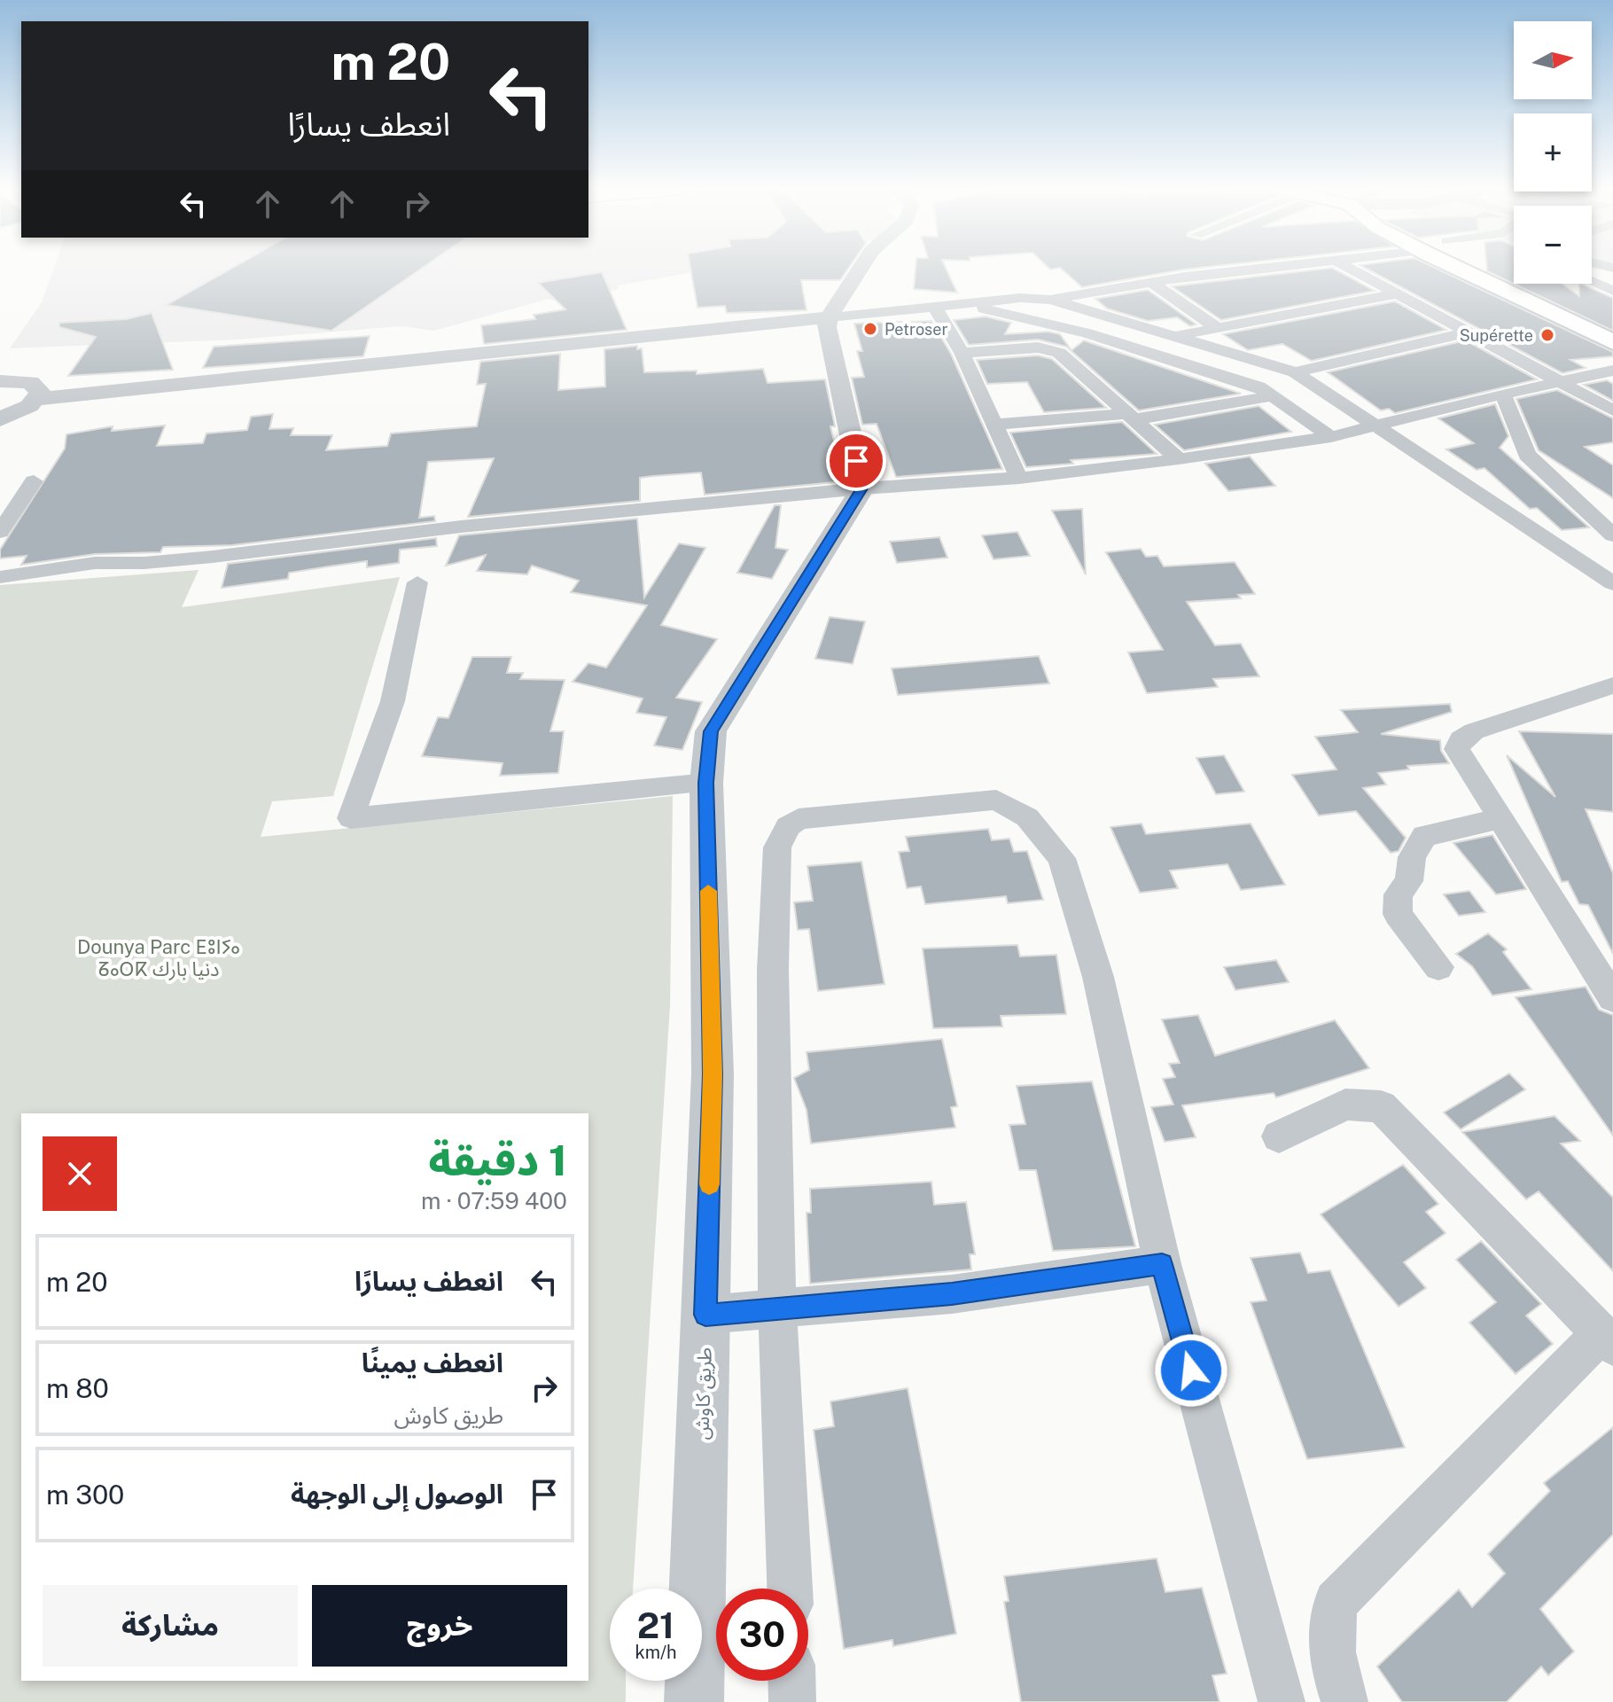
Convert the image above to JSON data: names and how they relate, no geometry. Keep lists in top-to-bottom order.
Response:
{
  "streets": {
    "street": ["طريق كاوش"]
  },
  "parks": ["Dounya Parc ⴹⵓⵏⵢⴰ ⵒⴰⵔⴽ دنيا بارك"],
  "places": ["Petroser", "Supérette"],
  "north": "right",
  "page": {
    "map_buttons": ["+", "−"],
    "turn": ["20 m", "انعطف يسارًا"],
    "heading": ["1 دقيقة", "400 m · 07:59"],
    "list": [
      {
        "name": "انعطف يسارًا",
        "value": "20 m"
      },
      {
        "name": "انعطف يمينًا",
        "note": "طريق كاوش",
        "value": "80 m"
      },
      {
        "name": "الوصول إلى الوجهة",
        "value": "300 m"
      }
    ],
    "buttons": ["خروج", "مشاركة"],
    "speed": "21 km/h",
    "limit": "30"
  }
}
